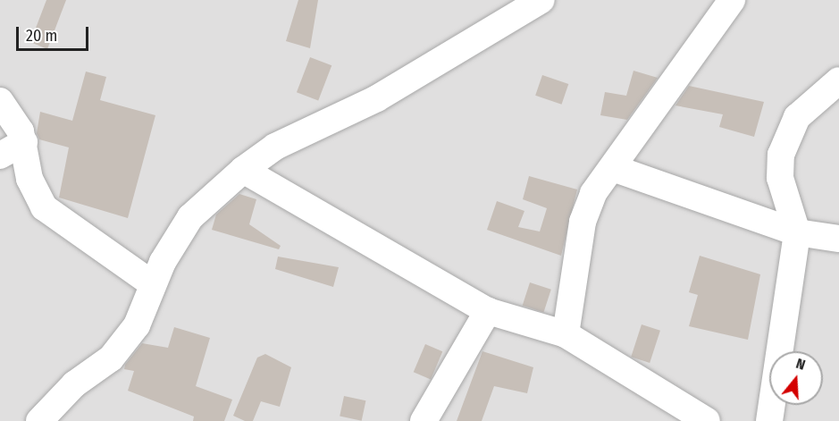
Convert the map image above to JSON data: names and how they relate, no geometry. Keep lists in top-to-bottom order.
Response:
{
  "scale_bar": "20 m",
  "north": "top"
}
